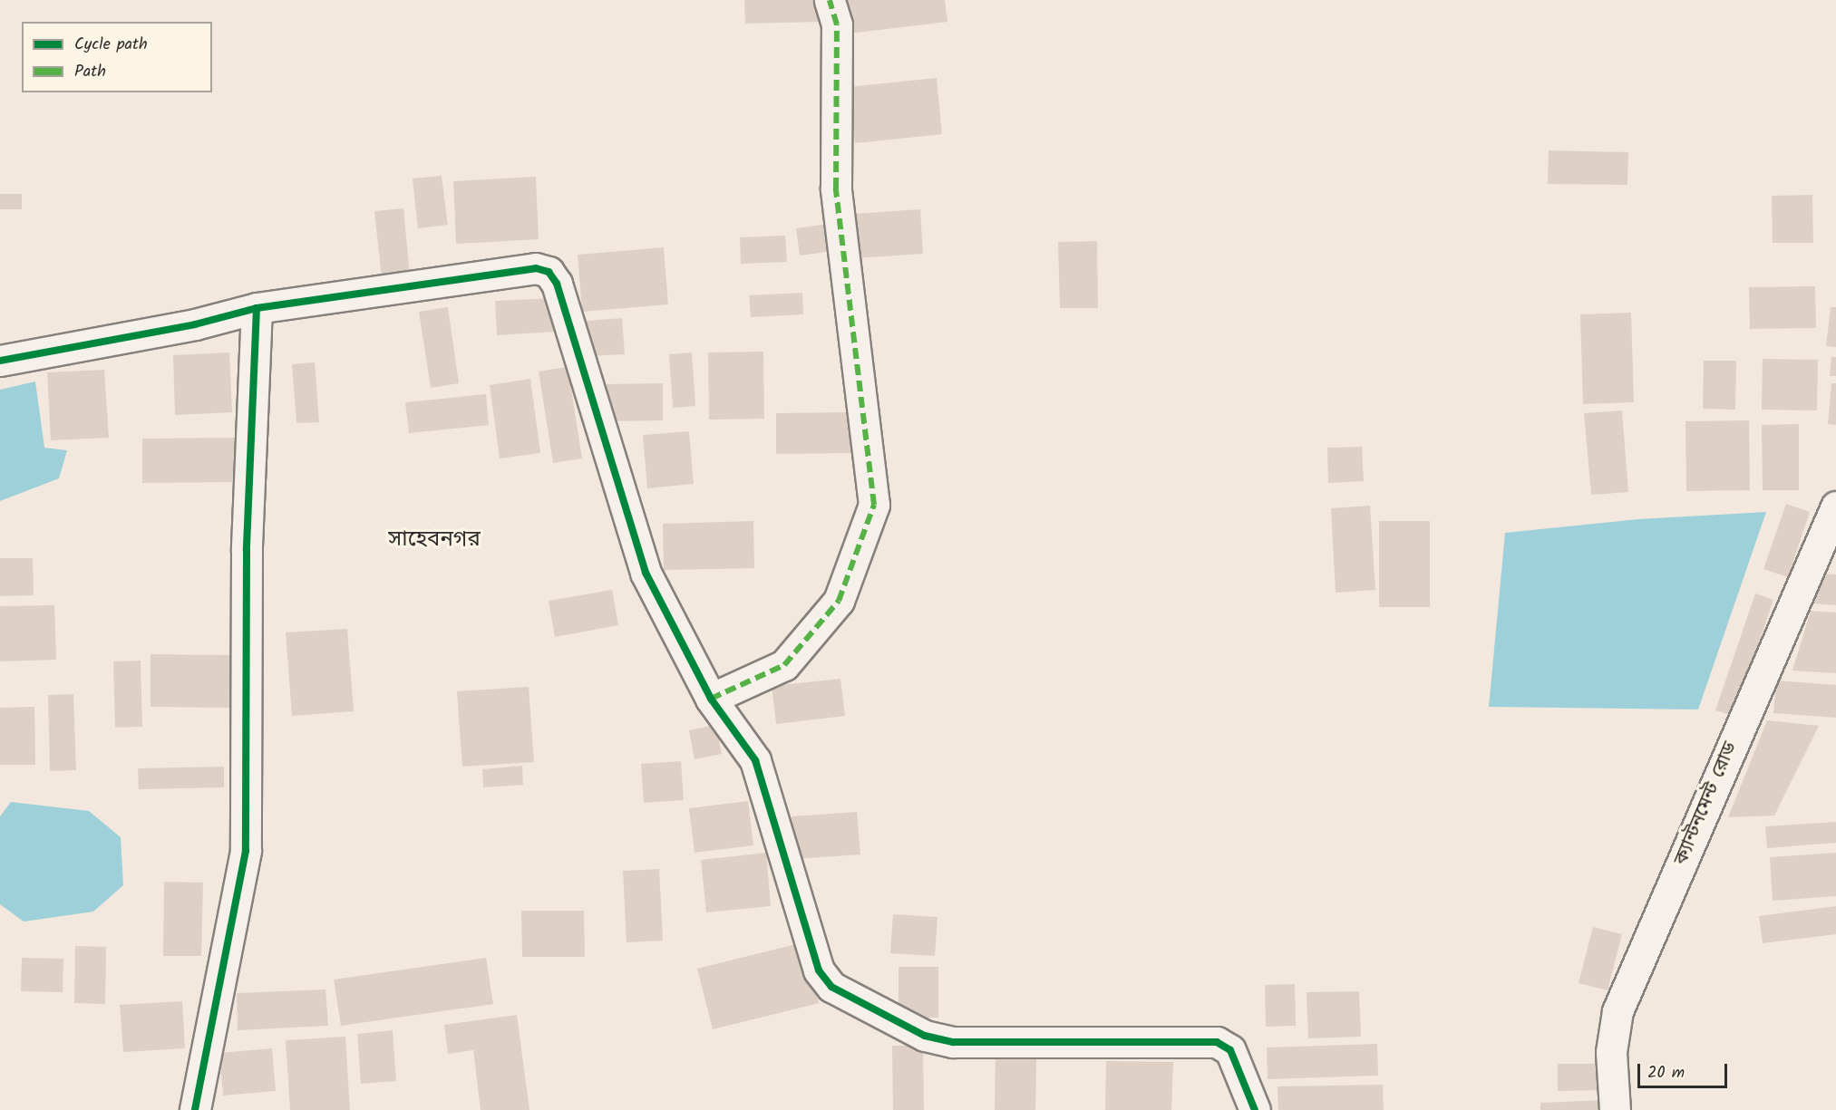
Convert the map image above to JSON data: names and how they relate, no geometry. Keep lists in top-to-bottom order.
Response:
{
  "streets": {
    "street": ["ক্যান্টনমেন্ট রোড"]
  },
  "districts": ["সাহেবনগর"],
  "legend": ["Cycle path", "Path"],
  "scale_bar": "20 m"
}
